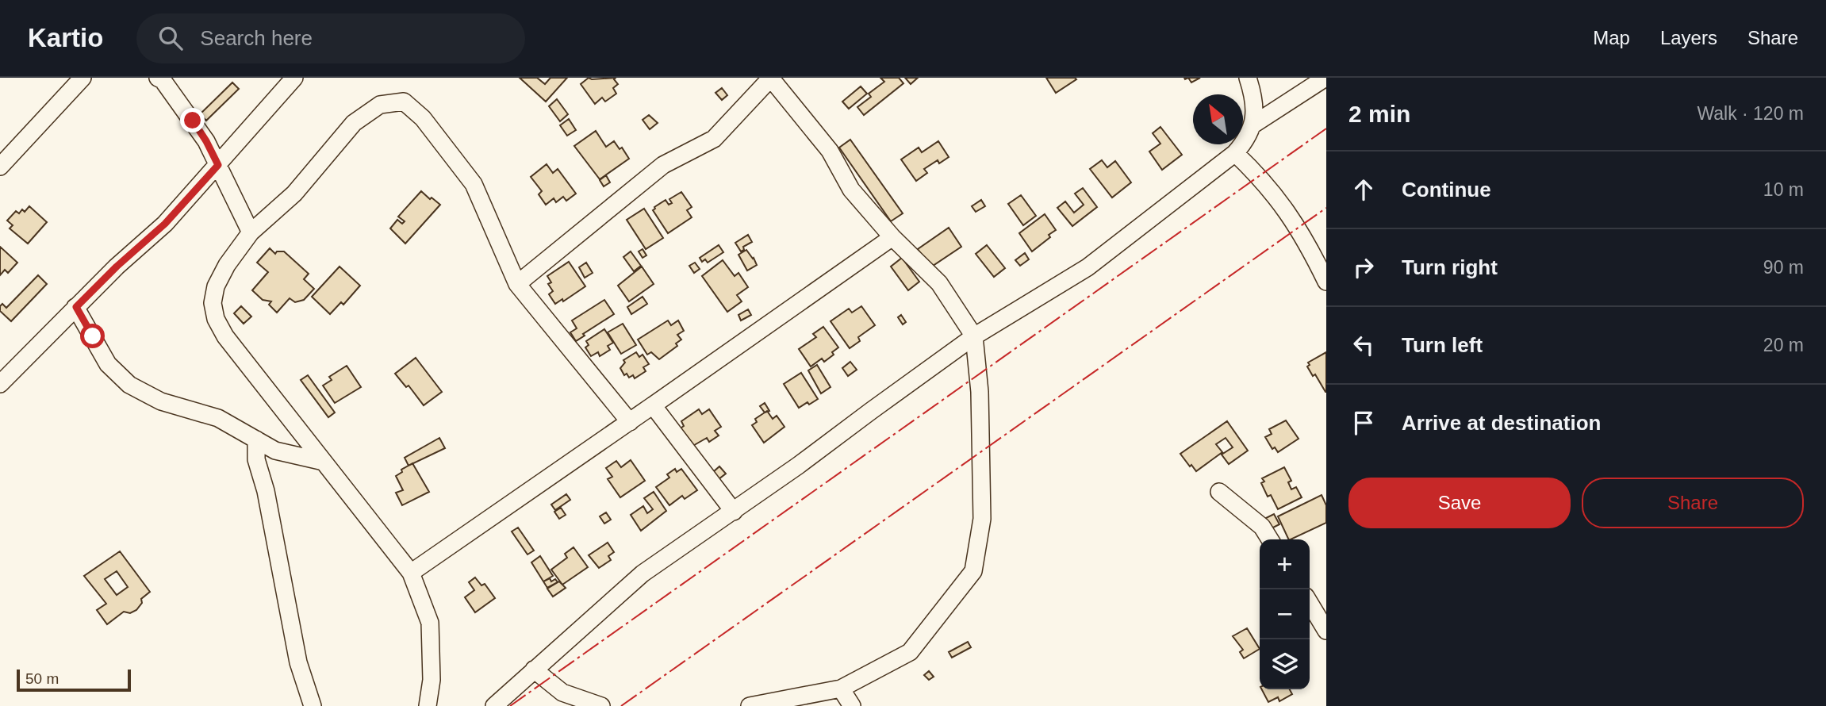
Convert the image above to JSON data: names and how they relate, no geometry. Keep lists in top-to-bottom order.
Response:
{
  "scale_bar": "50 m",
  "north": "top left",
  "page": {
    "header": "Kartio",
    "search": "Search here",
    "nav": ["Map", "Layers", "Share"],
    "heading": ["2 min", "Walk · 120 m"],
    "list": [
      ["Continue", "10 m"],
      ["Turn right", "90 m"],
      ["Turn left", "20 m"],
      "Arrive at destination"
    ],
    "buttons": ["Save", "Share"],
    "map_buttons": ["+", "−"],
    "scale": "50 m"
  }
}
